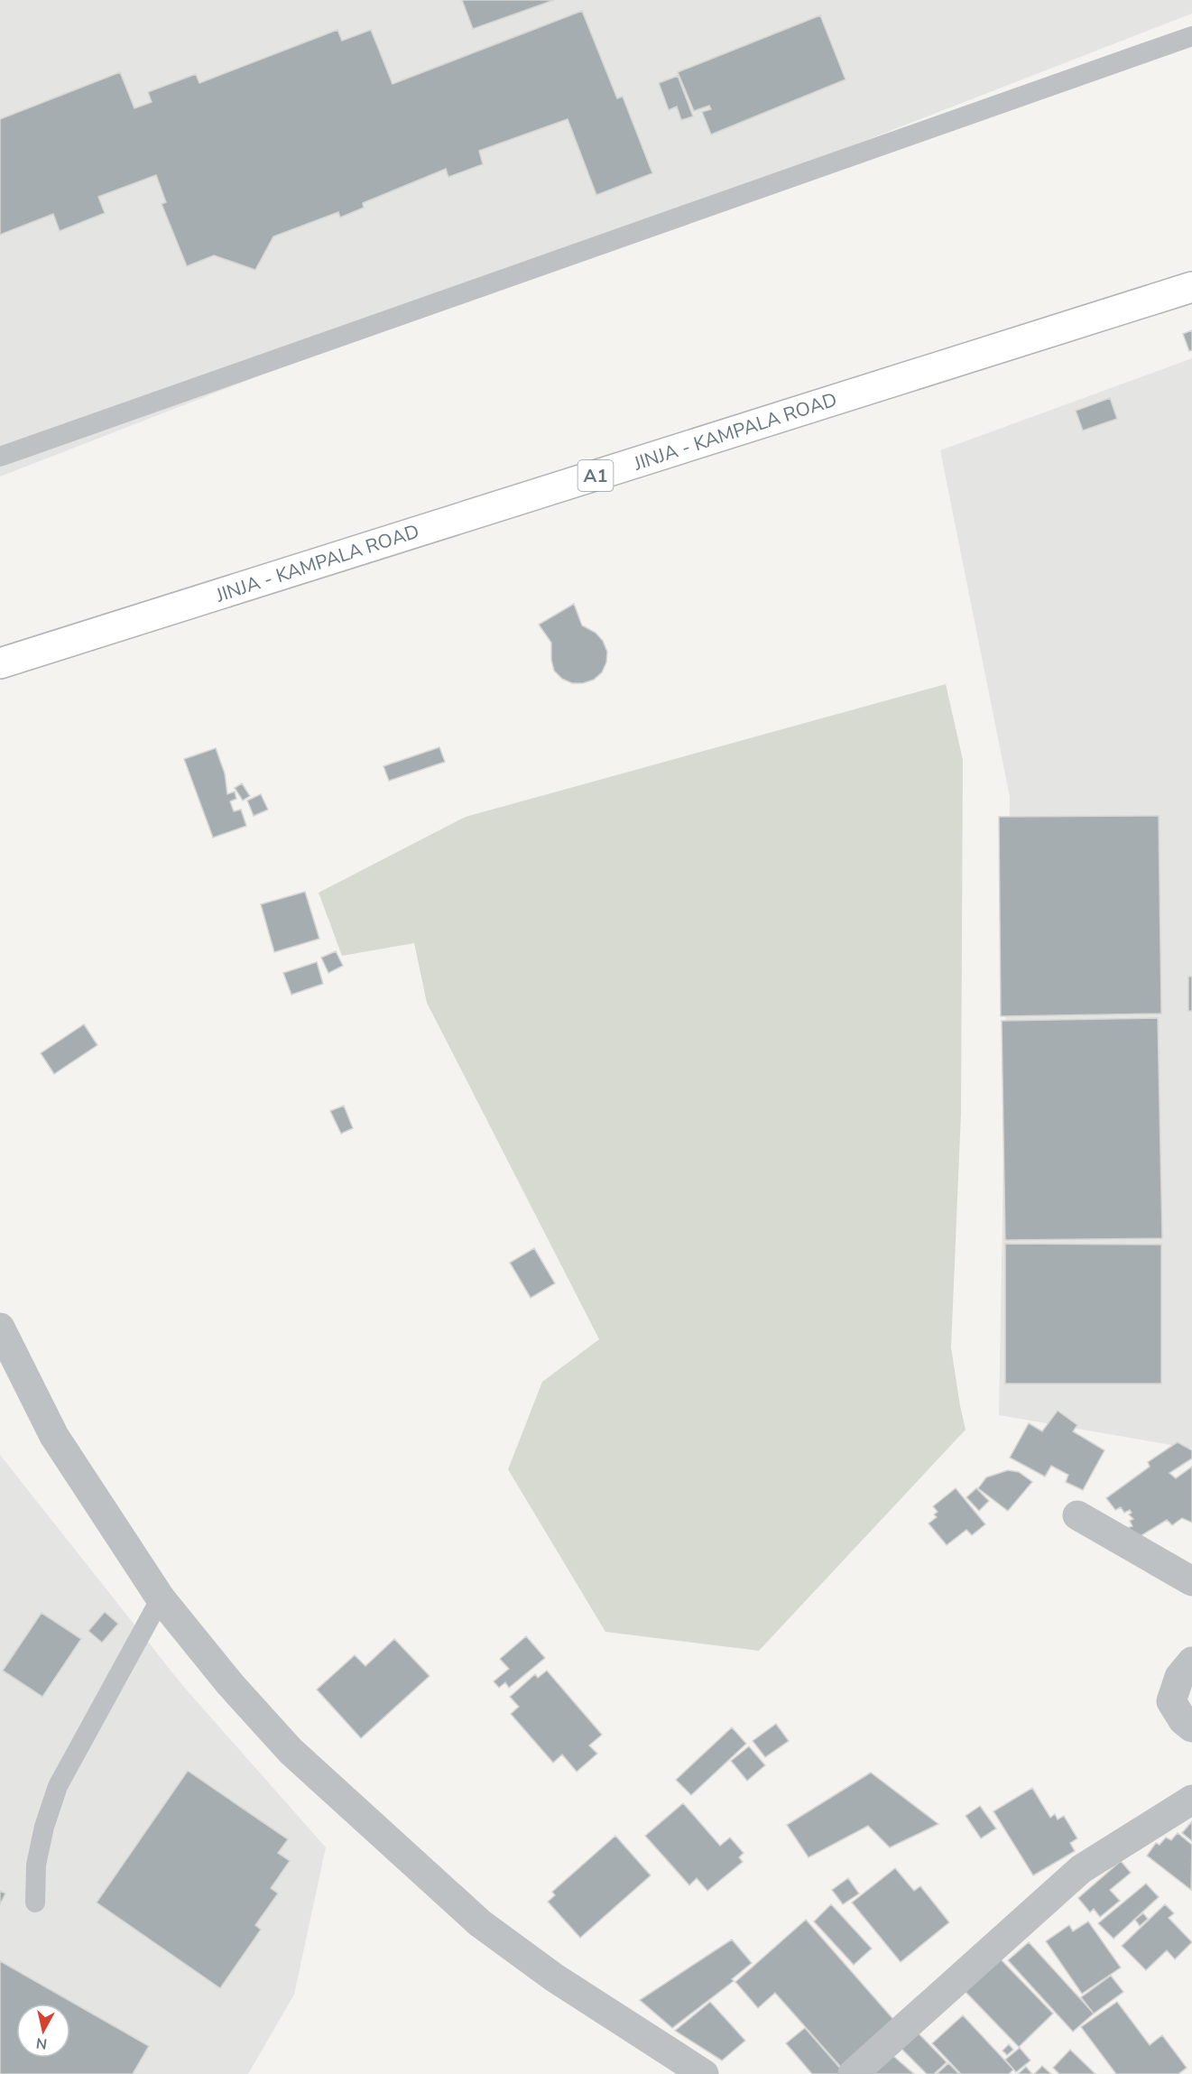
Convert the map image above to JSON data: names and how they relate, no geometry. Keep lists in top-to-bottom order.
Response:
{
  "streets": {
    "highway": ["JINJA - KAMPALA ROAD", "A1"]
  },
  "north": "bottom"
}
